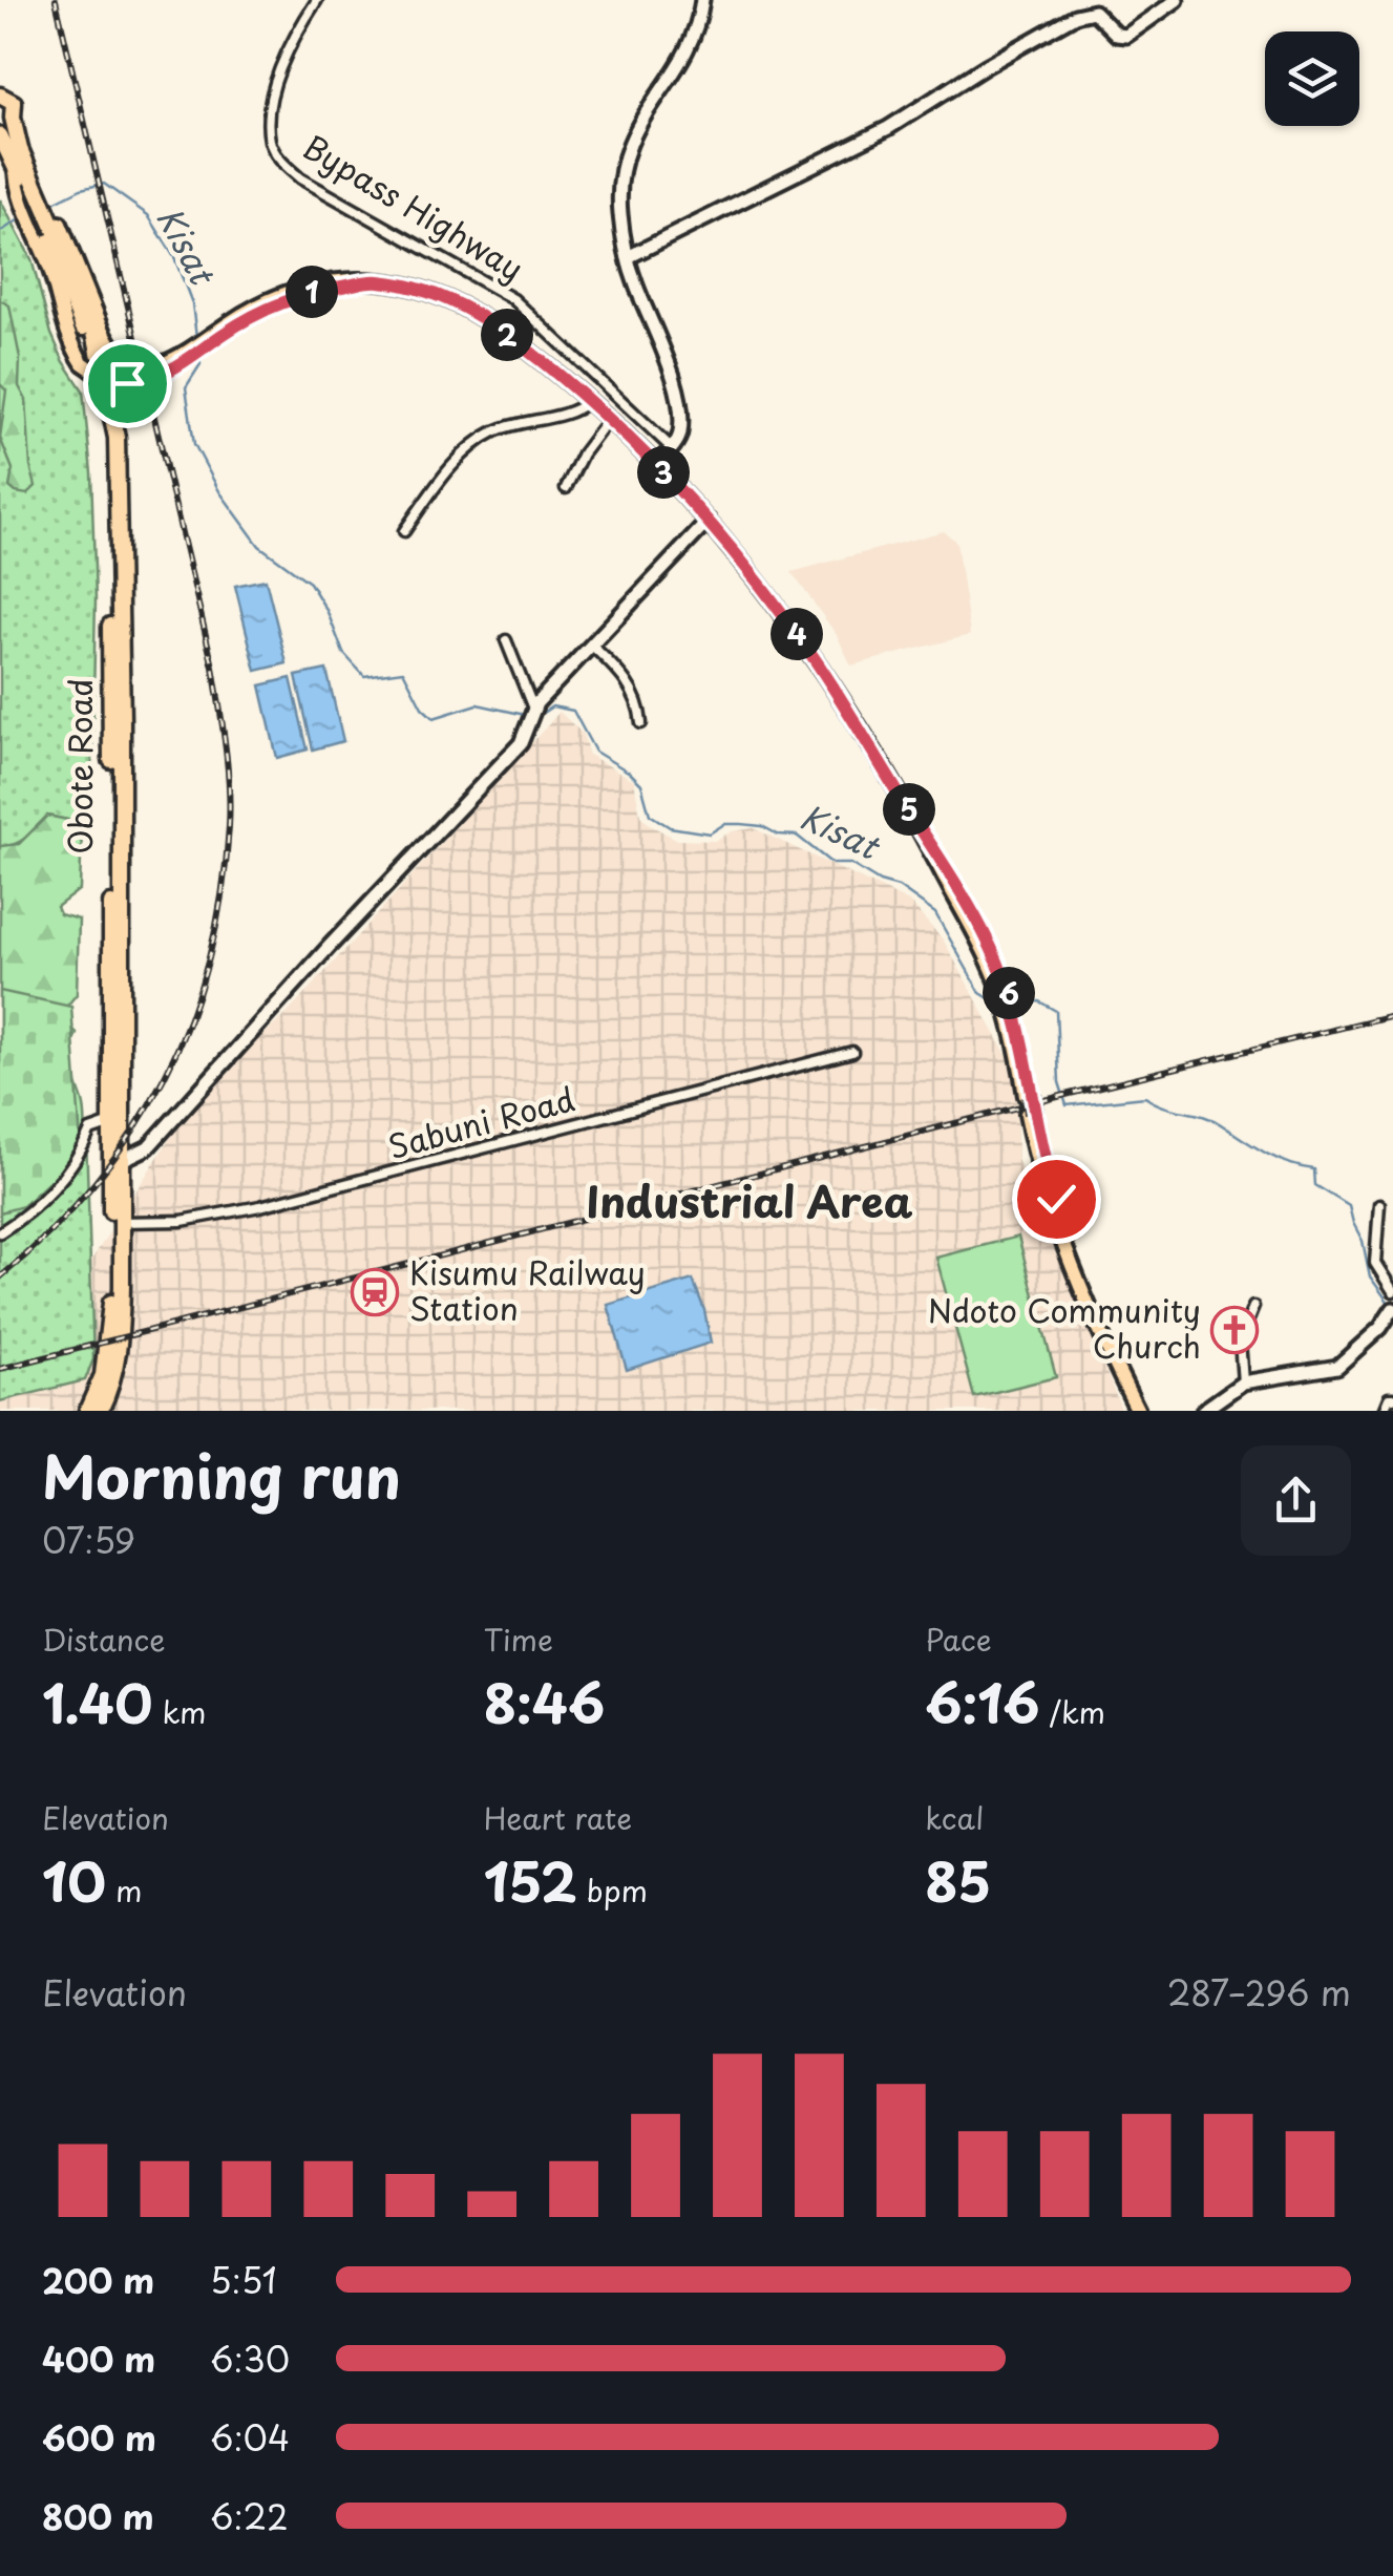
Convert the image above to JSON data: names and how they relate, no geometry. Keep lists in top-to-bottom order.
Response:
{
  "streets": {
    "highway": ["Obote Road"],
    "main road": ["Bypass Highway"],
    "street": ["Sabuni Road"]
  },
  "crossings": [
    ["Obote Road", "Sabuni Road"]
  ],
  "districts": ["Industrial Area"],
  "water": ["Kisat"],
  "places": {
    "station": ["Kisumu Railway Station"],
    "church": ["Ndoto Community Church"]
  },
  "page": {
    "pins": [
      "1",
      "2",
      "3",
      "4",
      "5",
      "6"
    ],
    "heading": ["Morning run", "07:59"],
    "stats": [
      ["Distance", "1.40 km"],
      ["Time", "8:46"],
      ["Pace", "6:16 /km"],
      ["Elevation", "10 m"],
      ["Heart rate", "152 bpm"],
      ["kcal", "85"]
    ],
    "chart": ["Elevation", "287–296 m"],
    "list": [
      {
        "name": "200 m",
        "note": "5:51"
      },
      {
        "name": "400 m",
        "note": "6:30"
      },
      {
        "name": "600 m",
        "note": "6:04"
      },
      {
        "name": "800 m",
        "note": "6:22"
      }
    ]
  }
}
